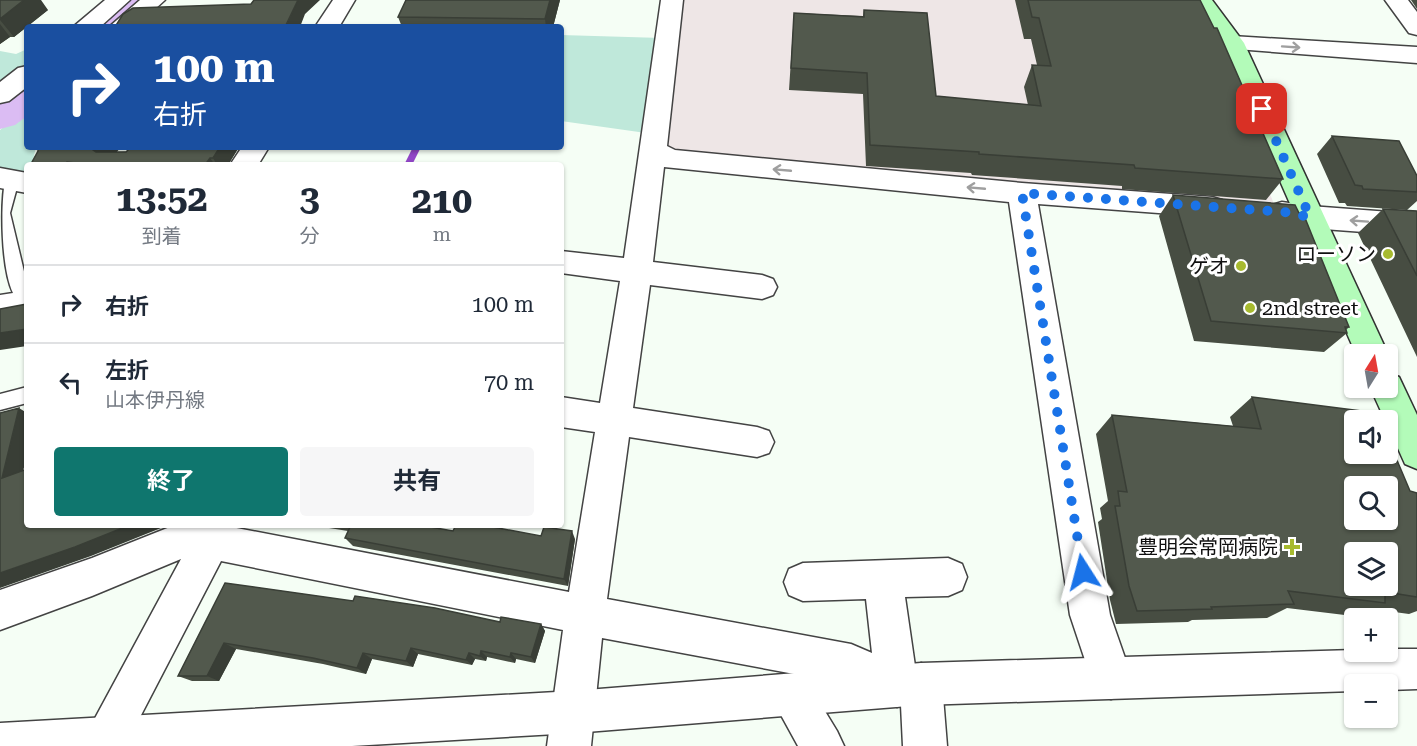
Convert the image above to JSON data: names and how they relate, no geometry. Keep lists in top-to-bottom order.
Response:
{
  "places": {
    "other": ["ローソン", "ゲオ", "2nd street"],
    "health": ["豊明会常岡病院"]
  },
  "north": "top",
  "page": {
    "turn": ["100 m", "右折"],
    "eta": [
      "13:52",
      "到着",
      "3",
      "分",
      "210",
      "m"
    ],
    "list": [
      {
        "name": "右折",
        "value": "100 m"
      },
      {
        "name": "左折",
        "note": "山本伊丹線",
        "value": "70 m"
      }
    ],
    "map_buttons": ["+", "−"],
    "buttons": ["終了", "共有"]
  }
}
